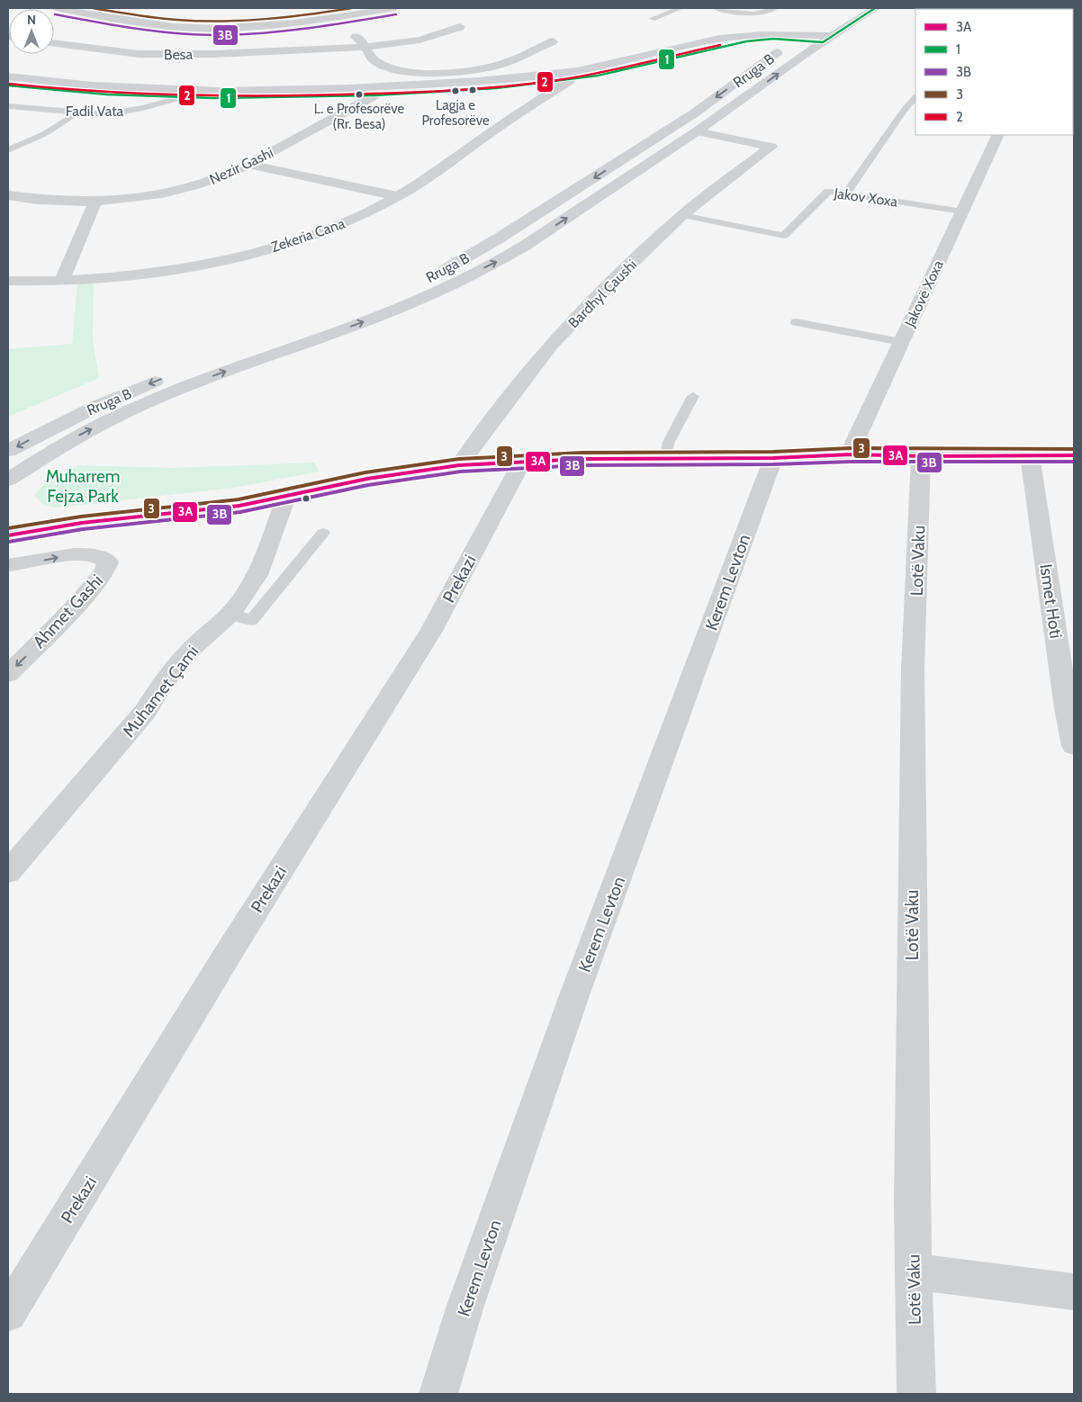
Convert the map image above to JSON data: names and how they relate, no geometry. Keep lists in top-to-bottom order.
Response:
{
  "streets": {
    "main road": ["Rruga B", "Fadil Vata"],
    "street": [
      "Besa",
      "Nezir Gashi",
      "Zekeria Cana",
      "Bardhyl Çaushi",
      "Jakovë Xoxa",
      "Lotë Vaku",
      "Prekazi",
      "Kerem Levton",
      "Ismet Hoti",
      "Ahmet Gashi",
      "Muhamet Çami"
    ],
    "lane": ["Jakov Xoxa"]
  },
  "crossings": [
    ["Rruga B", "Fadil Vata"],
    ["Rruga B", "Bardhyl Çaushi"],
    ["Fadil Vata", "Nezir Gashi"],
    ["Fadil Vata", "Zekeria Cana"],
    ["Jakov Xoxa", "Bardhyl Çaushi"],
    ["Jakov Xoxa", "Jakovë Xoxa"]
  ],
  "parks": ["Muharrem Fejza Park"],
  "places": ["Lagja e Profesorëve", "L. e Profesorëve (Rr. Besa)"],
  "lines": [
    "transit line 1",
    "transit line 3",
    "transit line 3B",
    "transit line 2",
    "transit line 3A"
  ],
  "legend": [
    "3A",
    "1",
    "3B",
    "3",
    "2"
  ],
  "north": "top"
}
